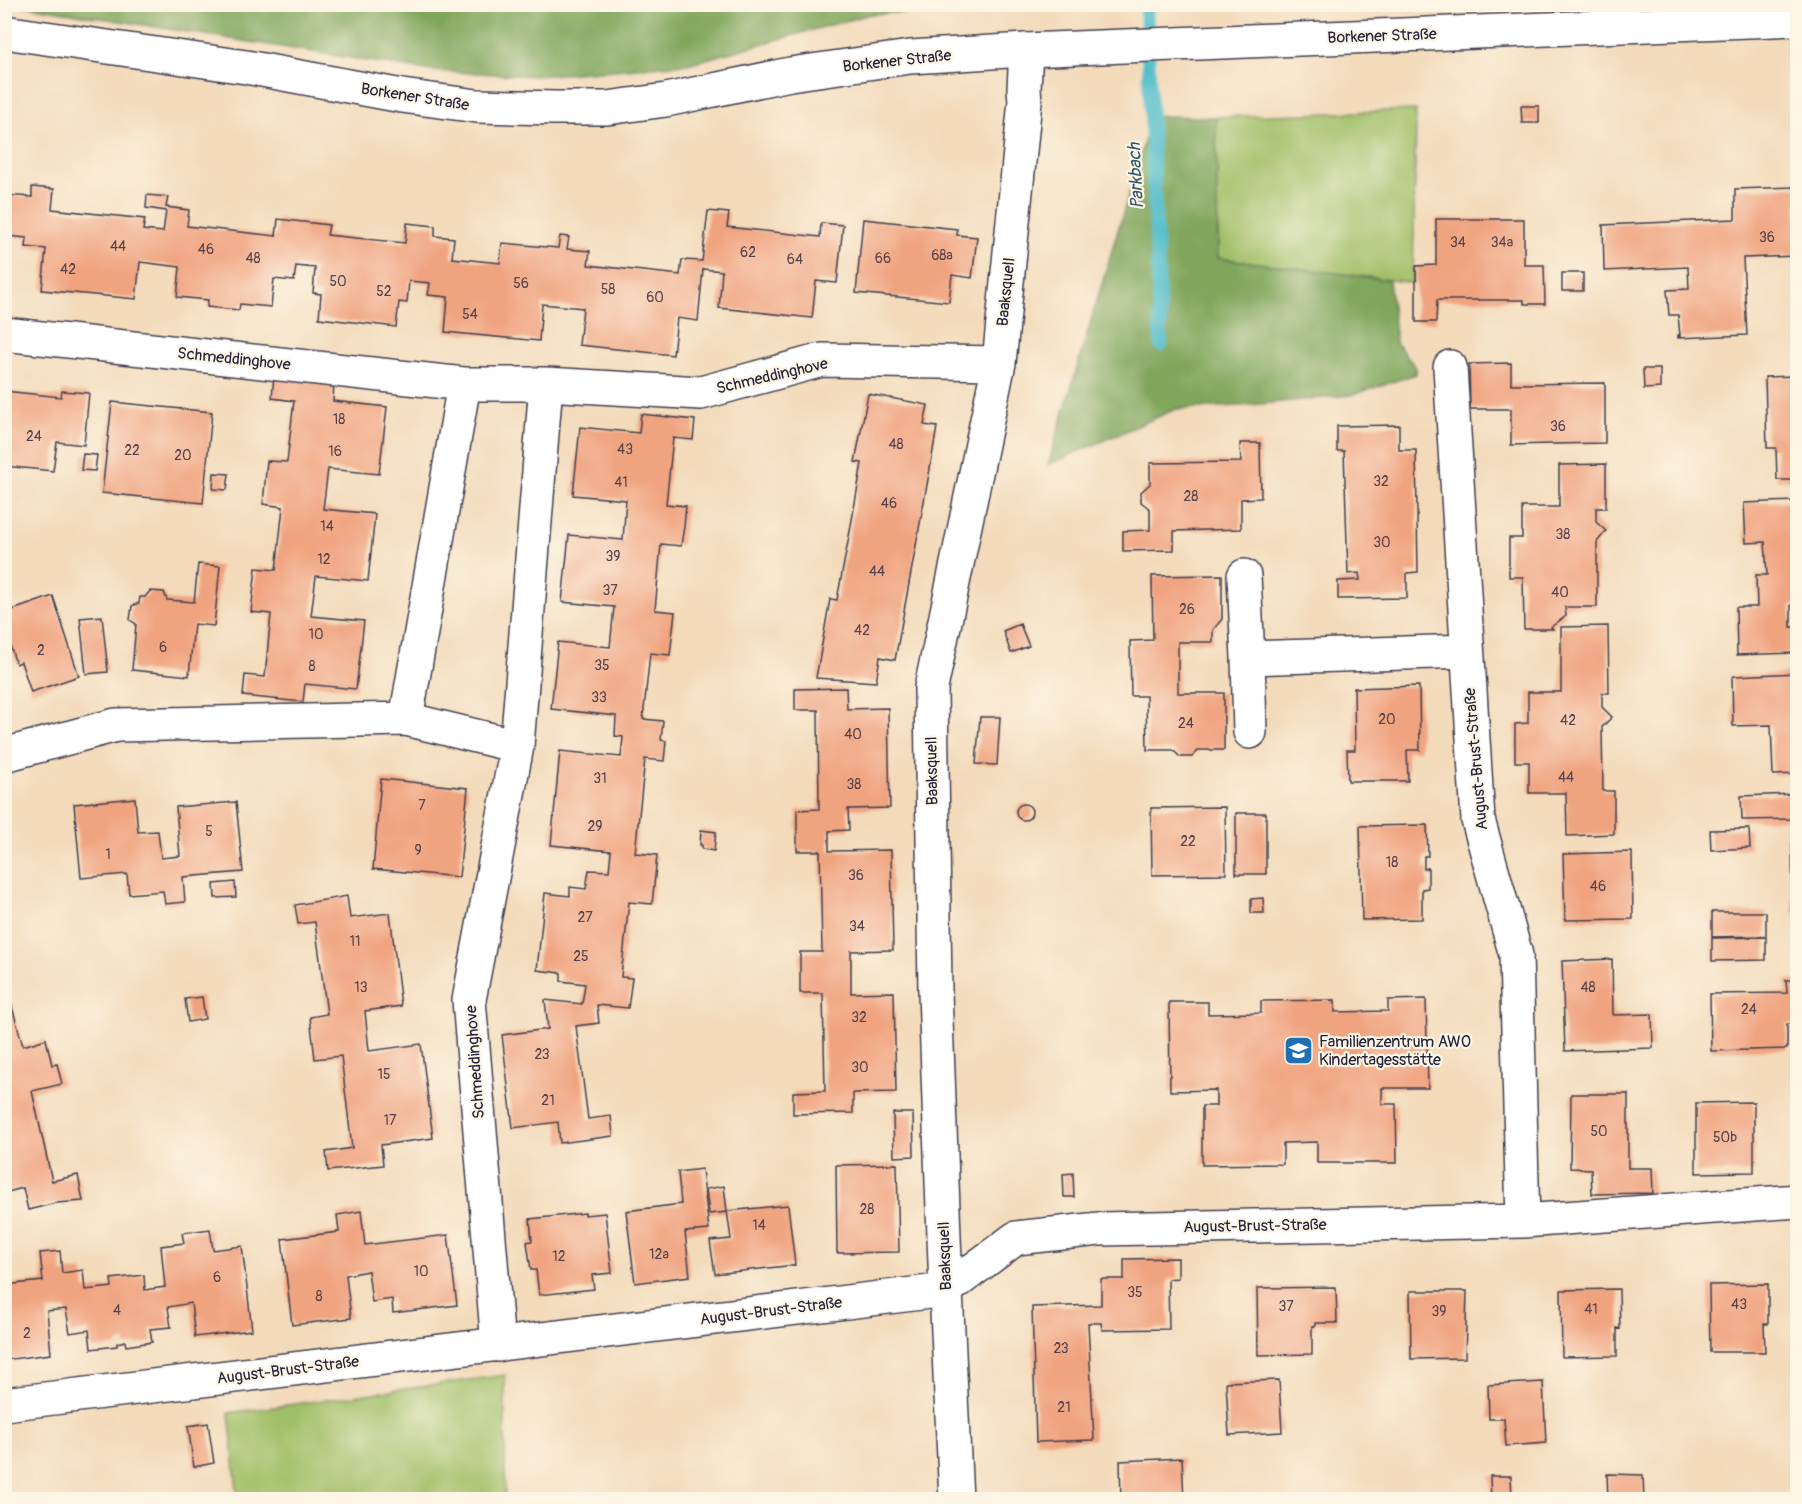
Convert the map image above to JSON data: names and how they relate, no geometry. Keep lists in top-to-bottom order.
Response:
{
  "streets": {
    "street": [
      "Borkener Straße",
      "Baaksquell",
      "Schmeddinghove",
      "August-Brust-Straße"
    ]
  },
  "crossings": [
    ["Borkener Straße", "Baaksquell"],
    ["Baaksquell", "Schmeddinghove"],
    ["Baaksquell", "August-Brust-Straße"],
    ["Schmeddinghove", "August-Brust-Straße"]
  ],
  "water": ["Parkbach"],
  "places": {
    "school or university": ["Familienzentrum AWO Kindertagesstätte"]
  },
  "house_numbers": [
    "36",
    "34",
    "34a",
    "44",
    "46",
    "62",
    "68a",
    "48",
    "66",
    "64",
    "42",
    "50",
    "56",
    "58",
    "52",
    "60",
    "54",
    "18",
    "36",
    "24",
    "48",
    "43",
    "22",
    "16",
    "20",
    "32",
    "41",
    "28",
    "46",
    "14",
    "38",
    "30",
    "39",
    "12",
    "44",
    "37",
    "40",
    "26",
    "42",
    "10",
    "6",
    "2",
    "35",
    "8",
    "33",
    "20",
    "42",
    "24",
    "40",
    "44",
    "31",
    "38",
    "7",
    "29",
    "5",
    "22",
    "9",
    "1",
    "18",
    "36",
    "46",
    "27",
    "34",
    "11",
    "25",
    "13",
    "48",
    "24",
    "32",
    "23",
    "30",
    "15",
    "21",
    "17",
    "50",
    "50b",
    "28",
    "14",
    "12a",
    "12",
    "10",
    "6",
    "35",
    "8",
    "43",
    "37",
    "41",
    "4",
    "39",
    "2",
    "23",
    "21"
  ]
}
